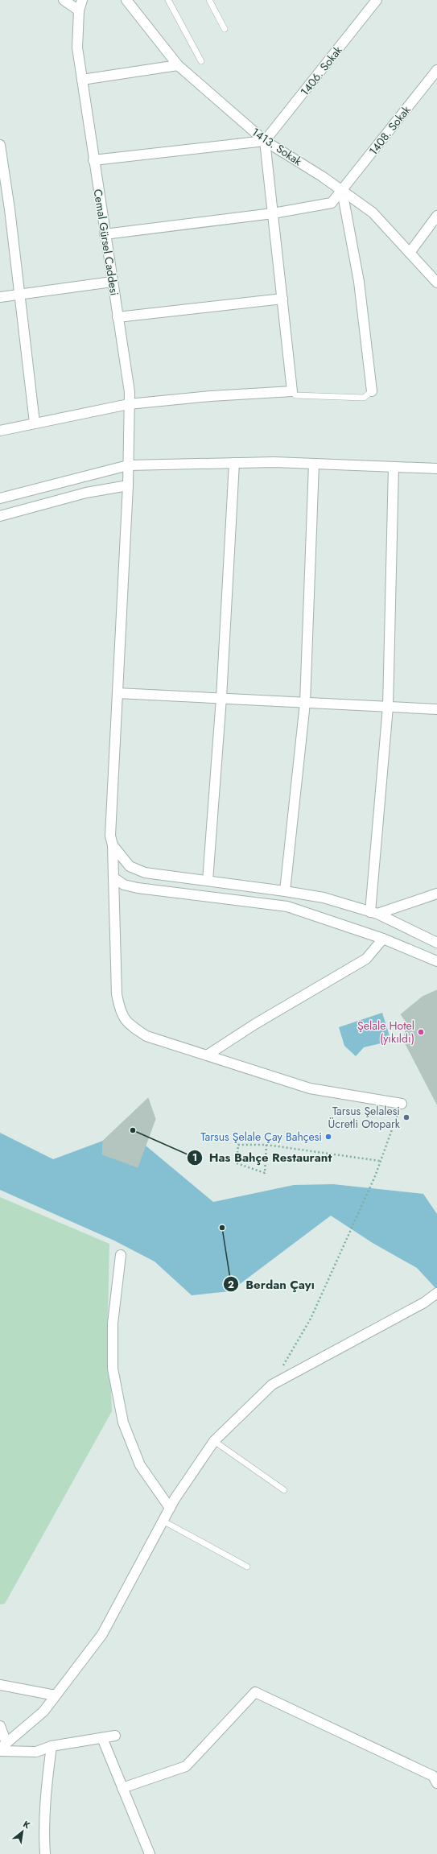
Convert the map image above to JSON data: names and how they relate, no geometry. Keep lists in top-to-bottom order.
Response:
{
  "streets": {
    "street": [
      "1406. Sokak",
      "1408. Sokak",
      "1413. Sokak",
      "Cemal Gürsel Caddesi"
    ]
  },
  "crossings": [
    ["1406. Sokak", "1413. Sokak"],
    ["1408. Sokak", "1413. Sokak"],
    ["1408. Sokak", "Cemal Gürsel Caddesi"]
  ],
  "places": [
    "Şelale Hotel (yıkıldı)",
    "Tarsus Şelalesi Ücretli Otopark",
    "Has Bahçe Restaurant",
    "Tarsus Şelale Çay Bahçesi",
    "Berdan Çayı"
  ],
  "north": "top right"
}
